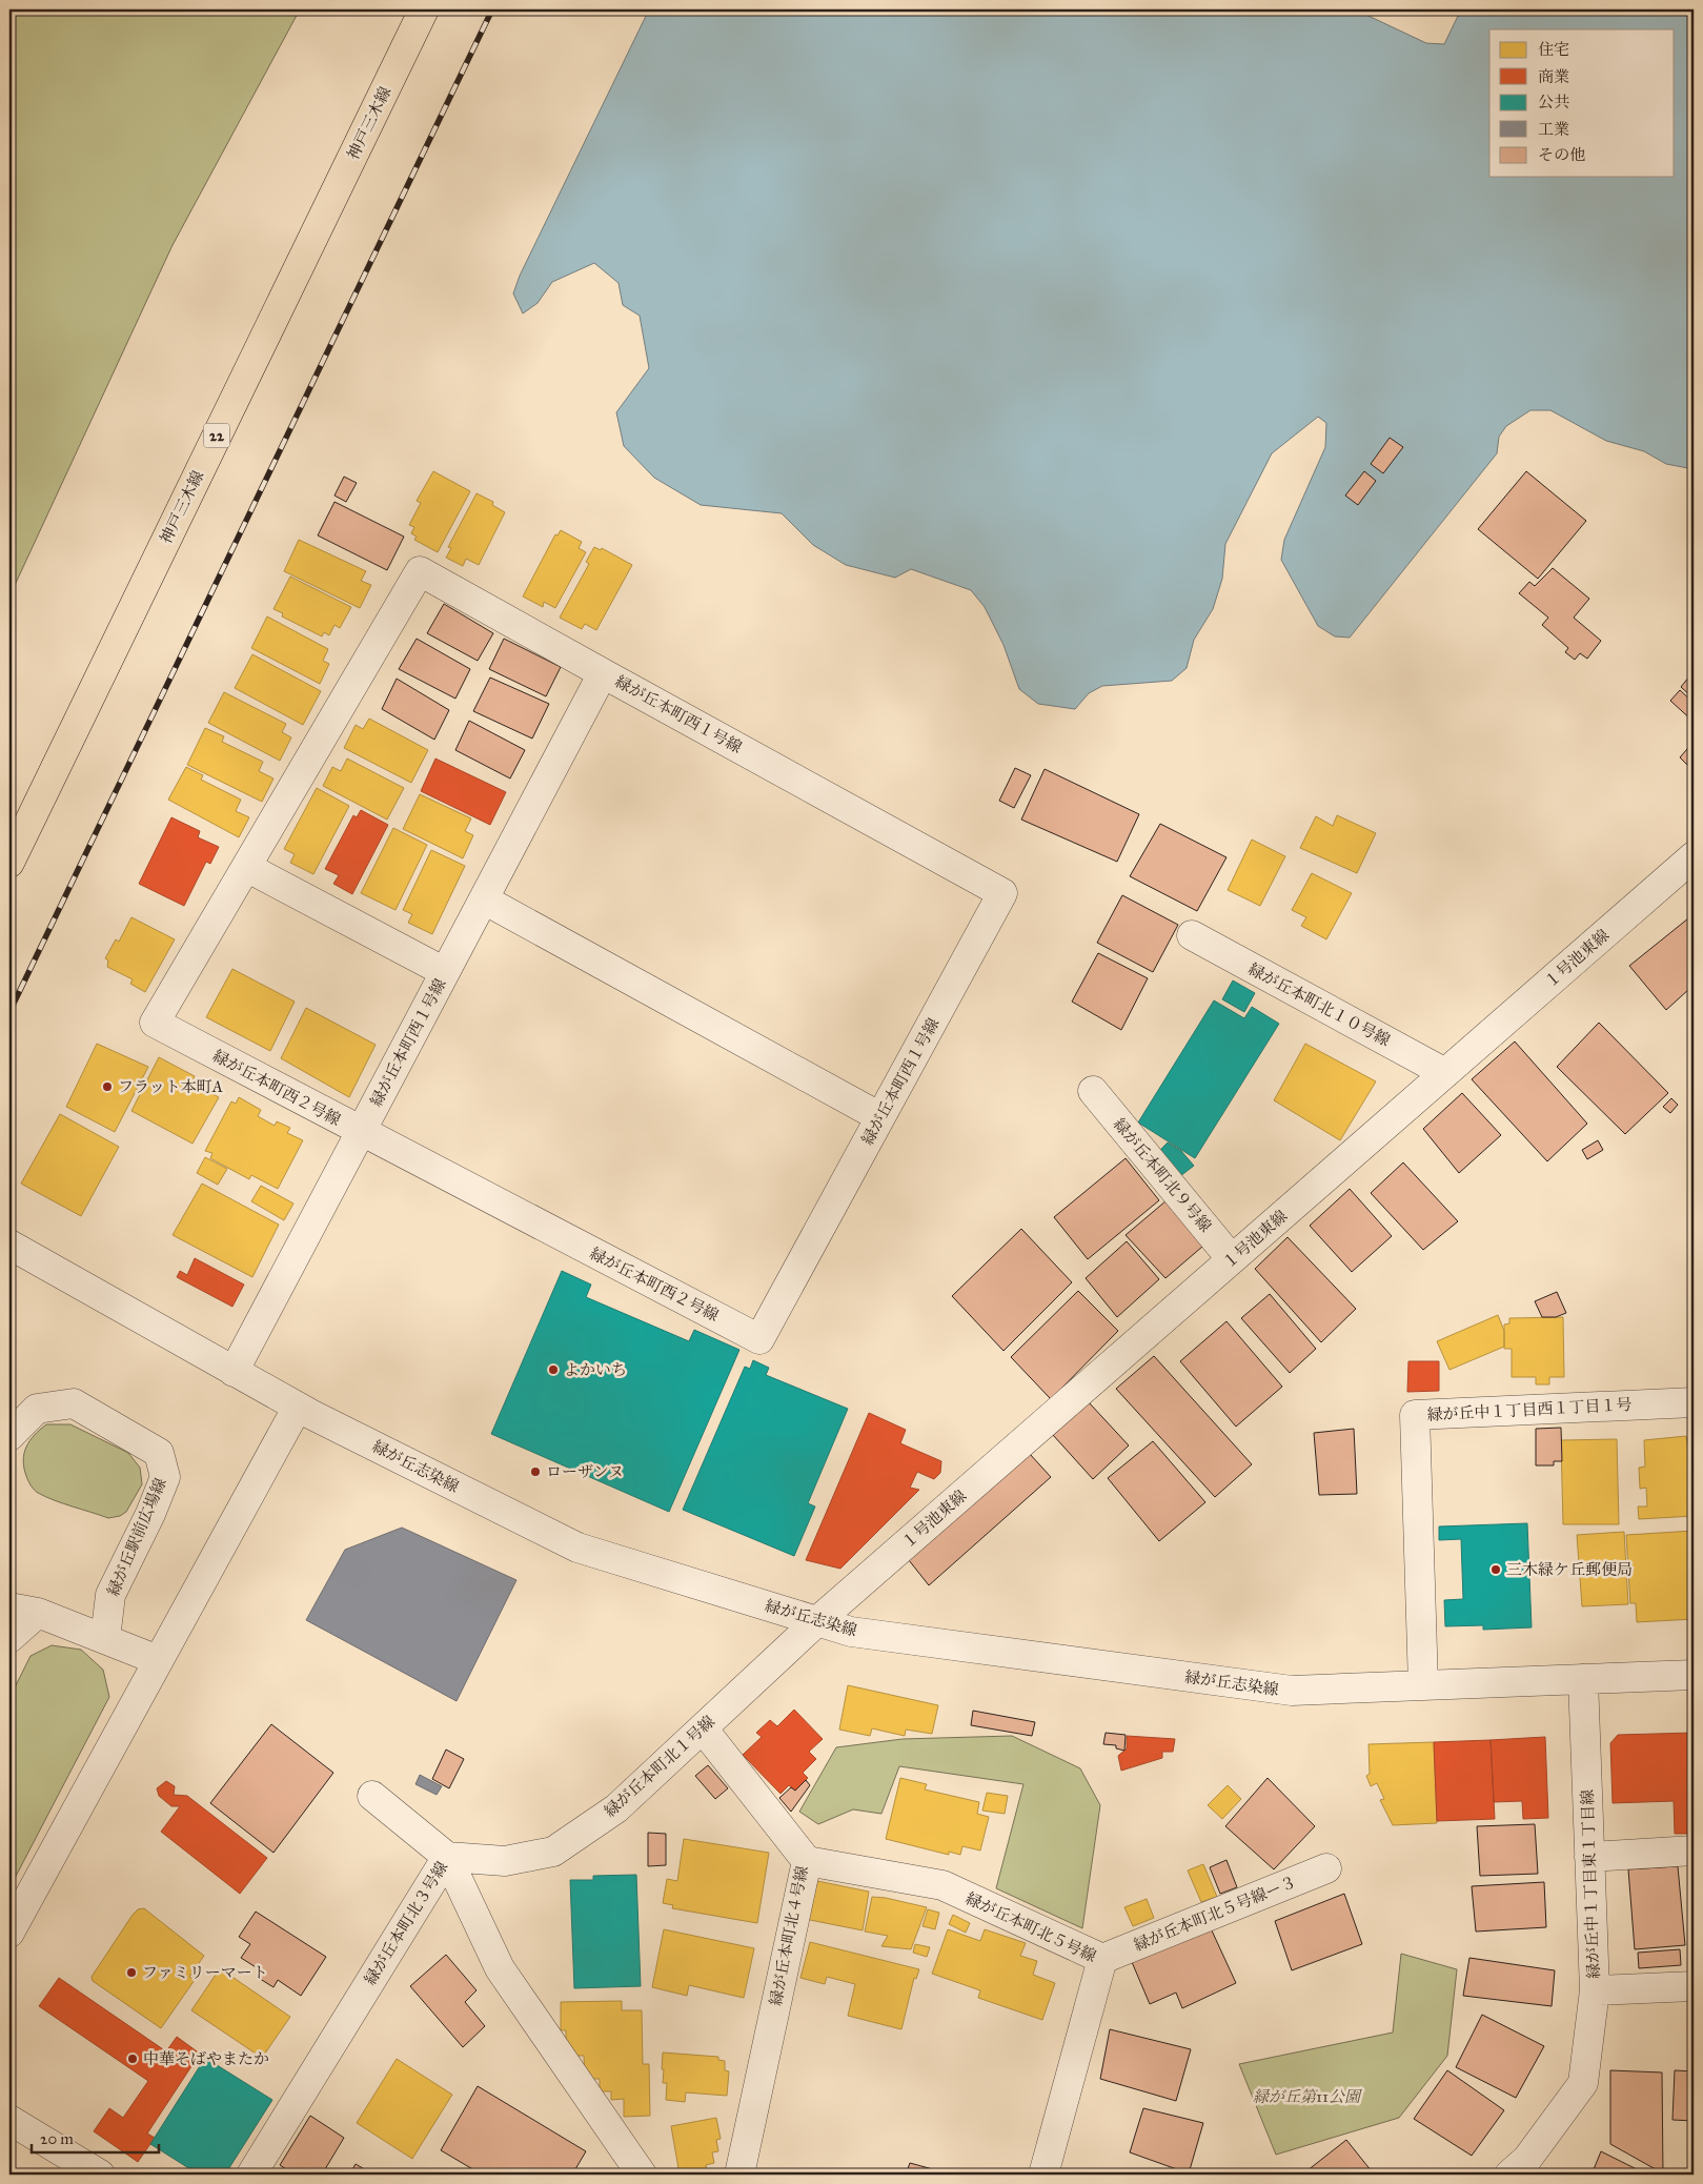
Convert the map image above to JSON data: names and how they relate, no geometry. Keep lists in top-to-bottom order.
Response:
{
  "streets": {
    "main road": ["神戸三木線", "22"],
    "street": [
      "緑が丘本町西１号線",
      "１号池東線",
      "緑が丘本町北１０号線",
      "緑が丘本町西２号線",
      "緑が丘本町北９号線",
      "緑が丘中１丁目西１丁目１号",
      "緑が丘志染線",
      "緑が丘駅前広場線",
      "緑が丘本町北１号線",
      "緑が丘中１丁目東１丁目線",
      "緑が丘本町北５号線ー３",
      "緑が丘本町北３号線",
      "緑が丘本町北５号線",
      "緑が丘本町北４号線"
    ]
  },
  "crossings": [
    ["緑が丘本町西１号線", "緑が丘本町西２号線"],
    ["緑が丘本町西１号線", "緑が丘志染線"],
    ["１号池東線", "緑が丘本町北１０号線"],
    ["１号池東線", "緑が丘本町北９号線"],
    ["１号池東線", "緑が丘志染線"],
    ["１号池東線", "緑が丘本町北１号線"],
    ["緑が丘中１丁目西１丁目１号", "緑が丘志染線"],
    ["緑が丘志染線", "緑が丘本町北１号線"],
    ["緑が丘志染線", "緑が丘中１丁目東１丁目線"],
    ["緑が丘本町北１号線", "緑が丘本町北３号線"],
    ["緑が丘本町北１号線", "緑が丘本町北４号線"],
    ["緑が丘本町北５号線ー３", "緑が丘本町北５号線"],
    ["緑が丘本町北５号線", "緑が丘本町北４号線"]
  ],
  "parks": ["緑が丘第11公園"],
  "places": [
    "フラット本町A",
    "よかいち",
    "ローザンヌ",
    "三木緑ケ丘郵便局",
    "ファミリーマート",
    "中華そばやまたか"
  ],
  "legend": [
    "住宅",
    "商業",
    "公共",
    "工業",
    "その他"
  ],
  "scale_bar": "20 m"
}
